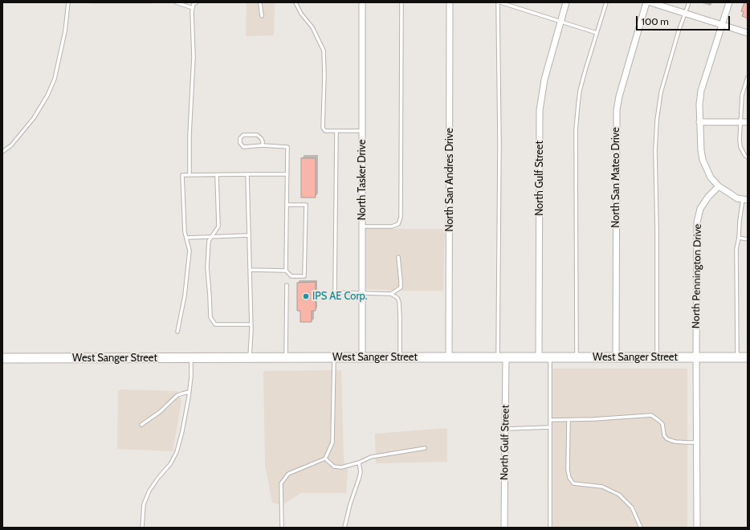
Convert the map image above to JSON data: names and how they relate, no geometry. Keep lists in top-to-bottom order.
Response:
{
  "streets": {
    "main road": ["West Sanger Street"],
    "street": [
      "North San Mateo Drive",
      "North Gulf Street",
      "North Tasker Drive",
      "North San Andres Drive",
      "North Pennington Drive"
    ]
  },
  "crossings": [
    ["North San Mateo Drive", "West Sanger Street"],
    ["North Gulf Street", "West Sanger Street"],
    ["North Tasker Drive", "West Sanger Street"],
    ["North San Andres Drive", "West Sanger Street"],
    ["North Pennington Drive", "West Sanger Street"]
  ],
  "places": ["IPS AE Corp."],
  "scale_bar": "100 m"
}
